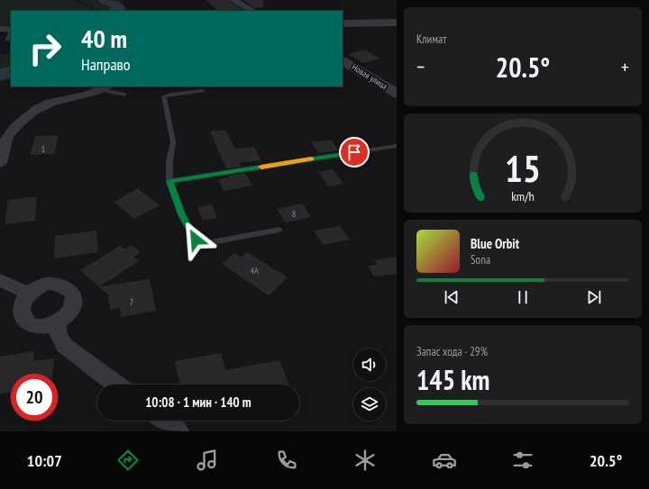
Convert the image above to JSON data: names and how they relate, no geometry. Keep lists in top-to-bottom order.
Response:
{
  "streets": {
    "street": ["Новая улица"]
  },
  "house_numbers": [
    "1",
    "8",
    "4А",
    "7"
  ],
  "page": {
    "tile": [
      "Климат",
      ["Запас хода · 29%", "145 km"]
    ],
    "turn": ["40 m", "Направо"],
    "heat": ["−", "20.5°", "+"],
    "song": ["Blue Orbit", "Sona"],
    "limit": "20",
    "trip": "10:08 · 1 мин · 140 m",
    "tabs": ["10:07", "20.5°"],
    "gauge": ["15", "km/h"]
  }
}
